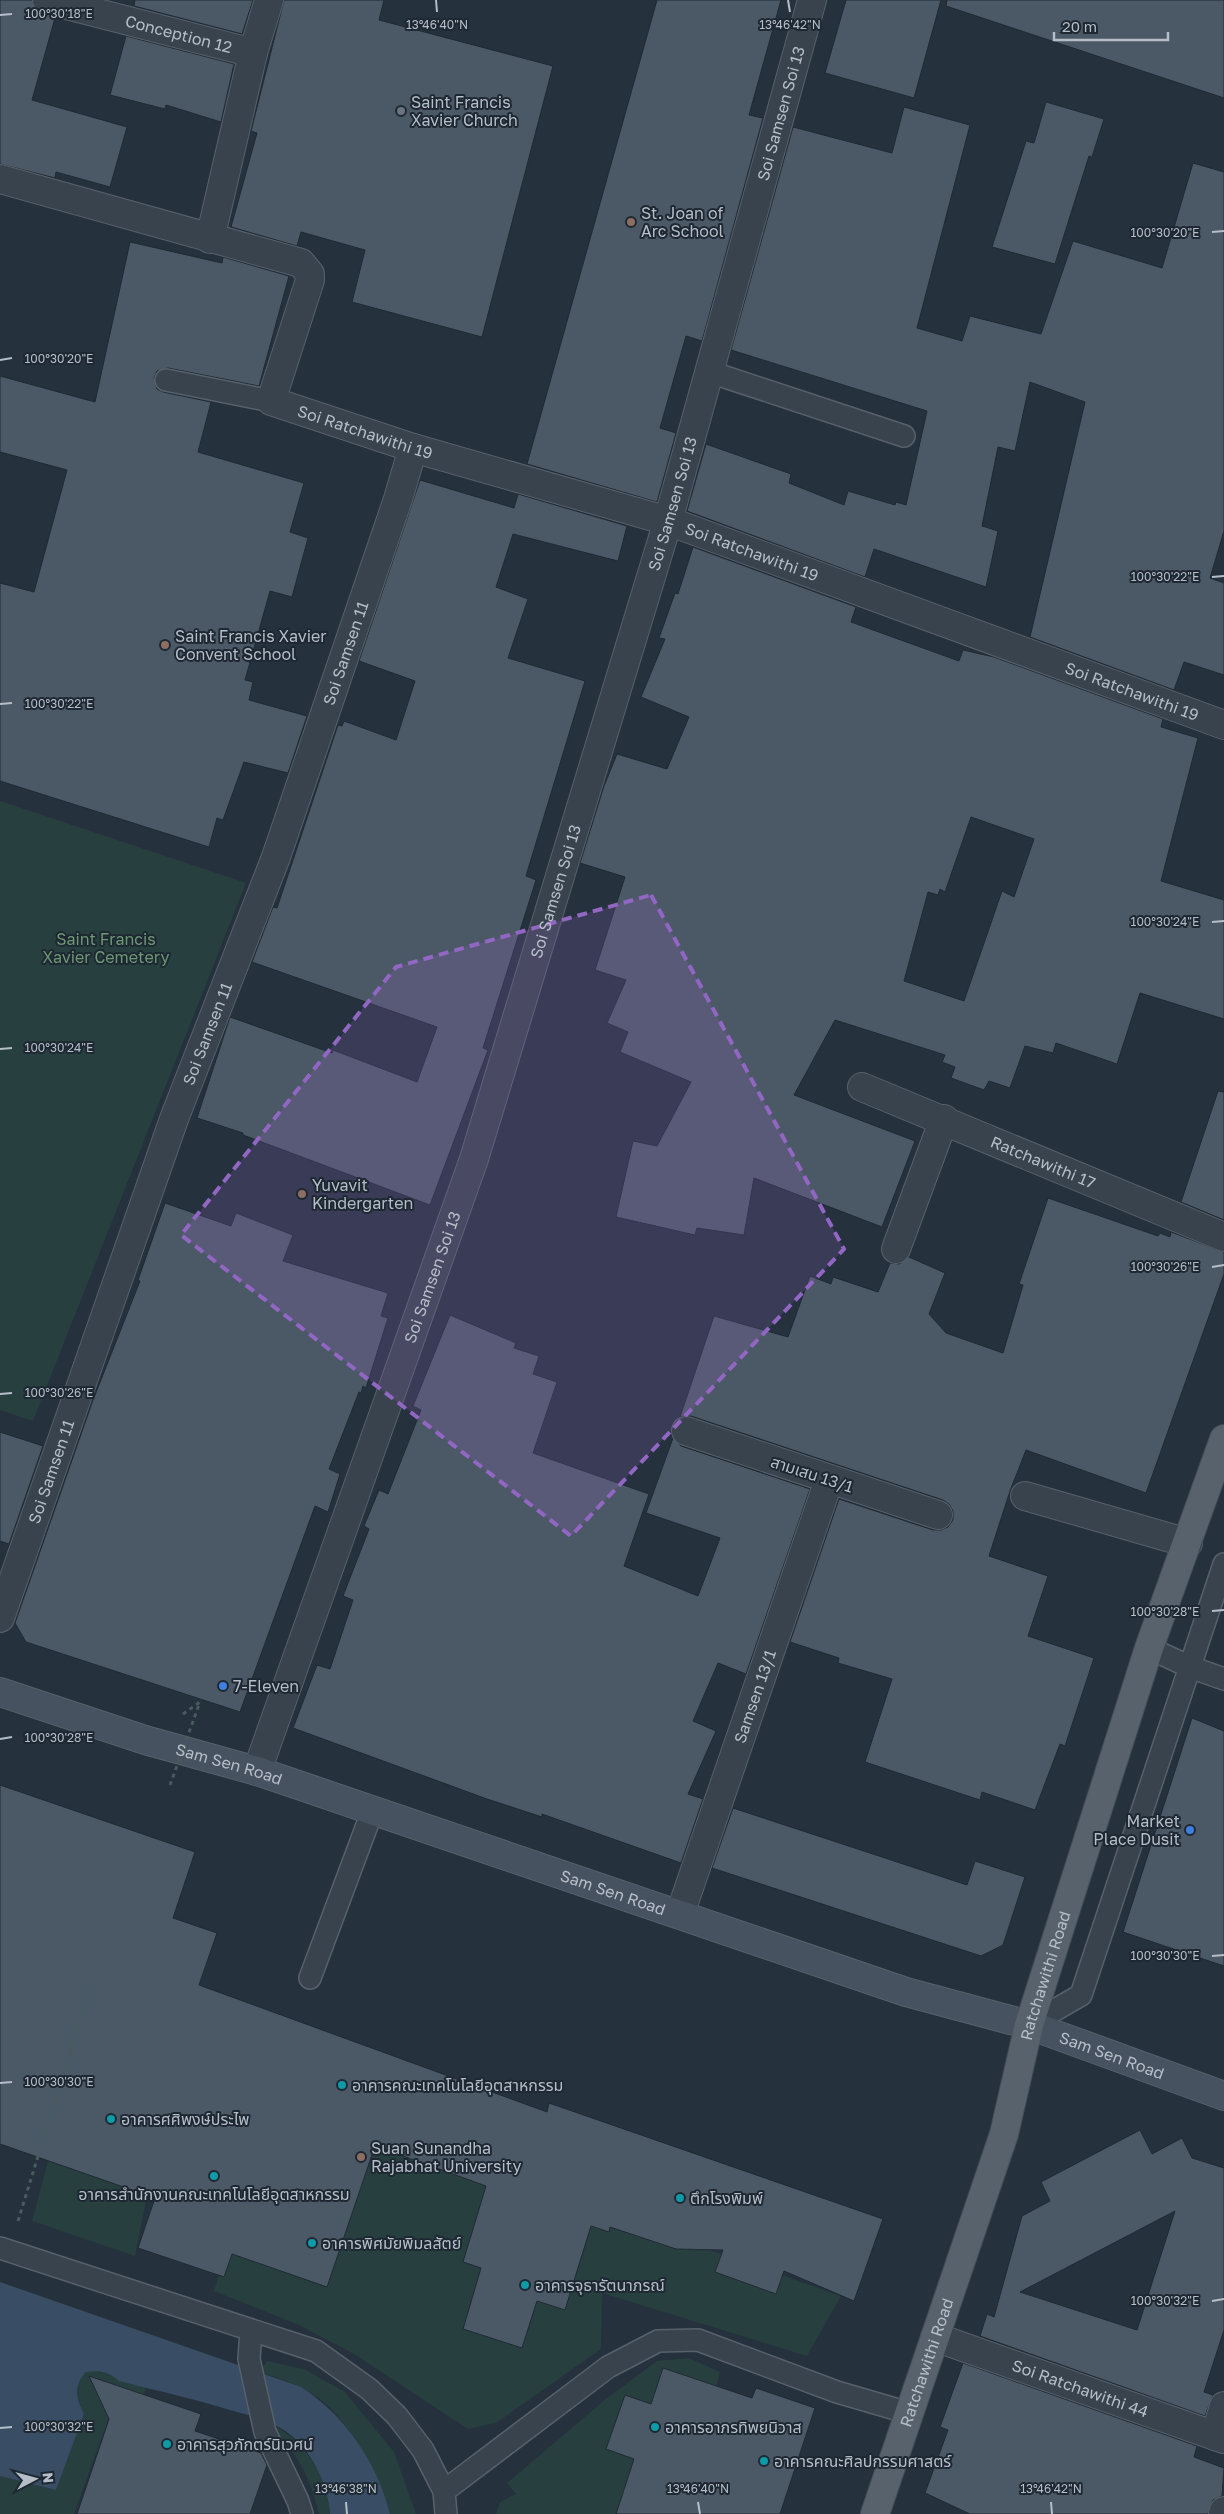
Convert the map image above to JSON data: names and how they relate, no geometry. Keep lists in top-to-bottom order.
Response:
{
  "streets": {
    "main road": ["Sam Sen Road", "Ratchawithi Road"],
    "street": [
      "Conception 12",
      "Soi Samsen Soi 13",
      "Soi Ratchawithi 19",
      "Soi Samsen 11",
      "Ratchawithi 17",
      "สามเสน 13/1",
      "Samsen 13/1",
      "Soi Ratchawithi 44"
    ]
  },
  "crossings": [
    ["Soi Samsen Soi 13", "Soi Ratchawithi 19"],
    ["Soi Samsen Soi 13", "Sam Sen Road"],
    ["Soi Ratchawithi 19", "Soi Samsen 11"],
    ["สามเสน 13/1", "Samsen 13/1"],
    ["Samsen 13/1", "Sam Sen Road"],
    ["Sam Sen Road", "Ratchawithi Road"],
    ["Ratchawithi Road", "Soi Ratchawithi 44"]
  ],
  "parks": ["Saint Francis Xavier Cemetery"],
  "places": [
    "Saint Francis Xavier Church",
    "St. Joan of Arc School",
    "Saint Francis Xavier Convent School",
    "Yuvavit Kindergarten",
    "7-Eleven",
    "Market Place Dusit",
    "อาคารคณะเทคโนโลยีอุตสาหกรรม",
    "อาคารศศิพงษ์ประไพ",
    "Suan Sunandha Rajabhat University",
    "อาคารสำนักงานคณะเทคโนโลยีอุตสาหกรรม",
    "ตึกโรงพิมพ์",
    "อาคารพิศมัยพิมลสัตย์",
    "อาคารจุธารัตนาภรณ์",
    "อาคารอาภรทิพยนิวาส",
    "อาคารสุวภักตร์นิเวศน์",
    "อาคารคณะศิลปกรรมศาสตร์"
  ],
  "scale_bar": "20 m",
  "north": "right",
  "coordinates": [
    "100°30'18\"E",
    "13°46'40\"N",
    "13°46'42\"N",
    "100°30'20\"E",
    "100°30'22\"E",
    "100°30'24\"E",
    "100°30'26\"E",
    "100°30'28\"E",
    "100°30'30\"E",
    "100°30'32\"E",
    "13°46'38\"N"
  ]
}
